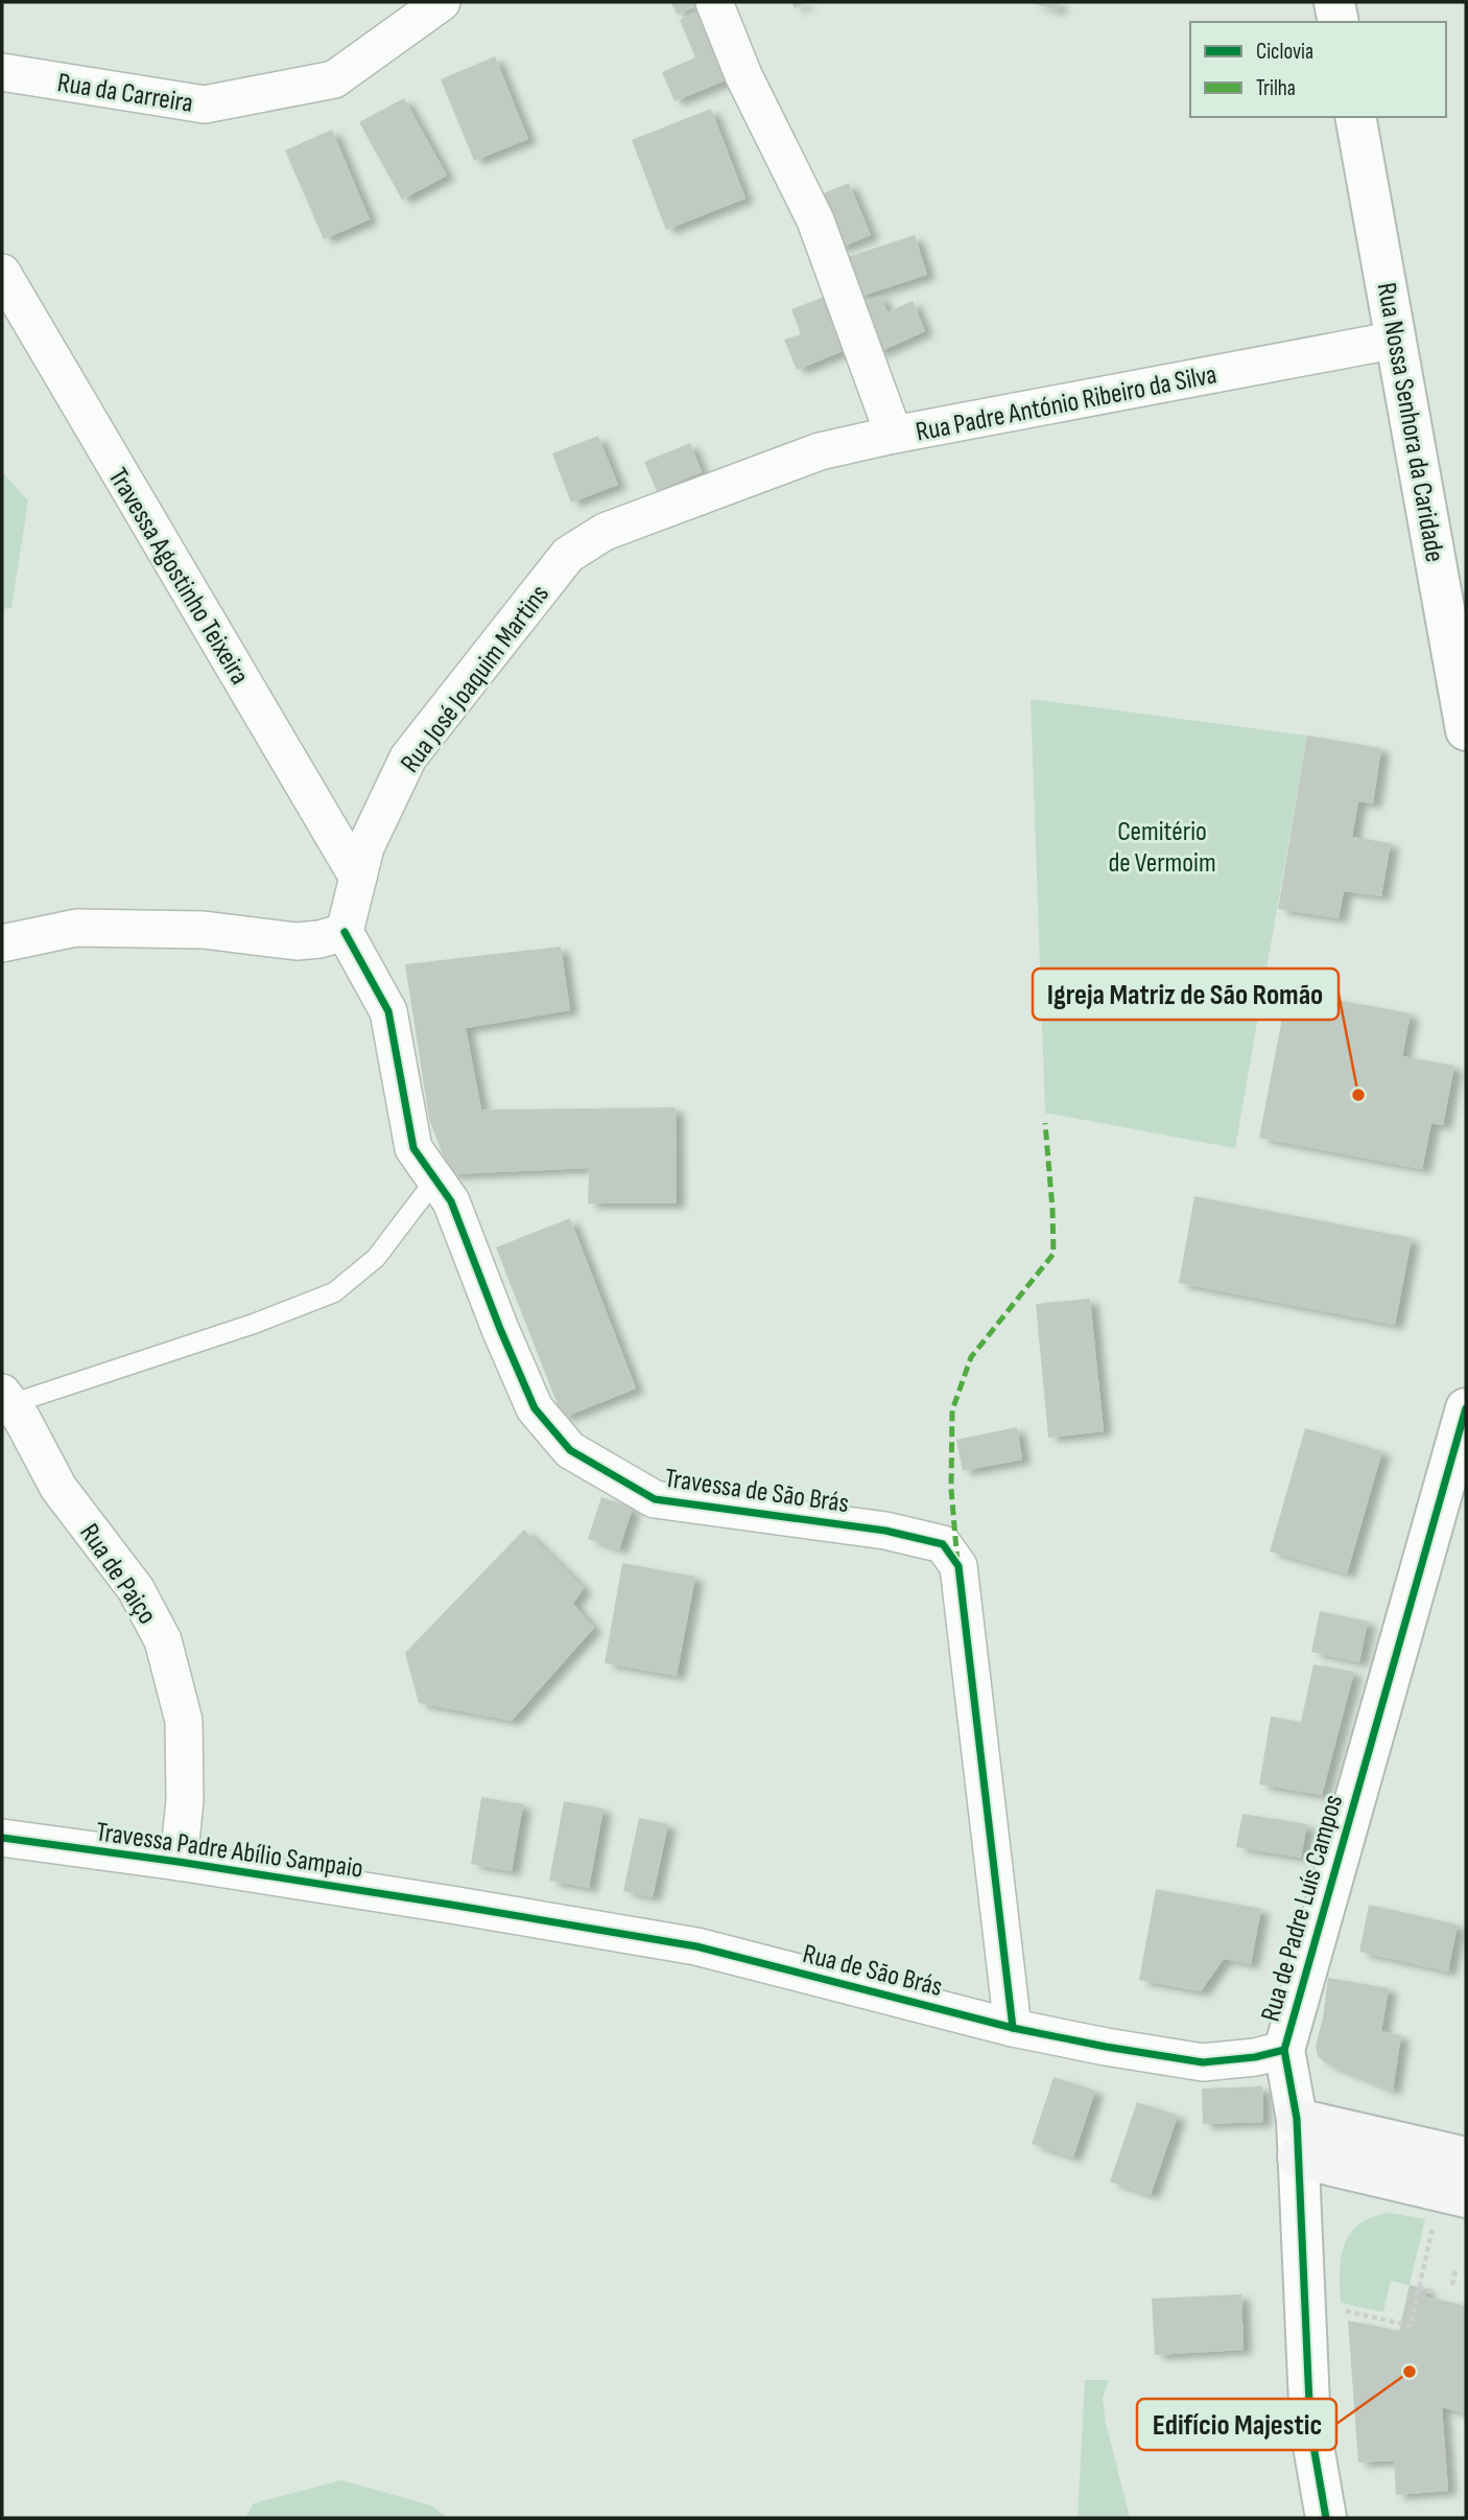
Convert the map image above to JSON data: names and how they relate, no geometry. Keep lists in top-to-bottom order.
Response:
{
  "streets": {
    "street": [
      "Rua da Carreira",
      "Rua Padre António Ribeiro da Silva",
      "Rua Nossa Senhora da Caridade",
      "Travessa Agostinho Teixeira",
      "Rua José Joaquim Martins",
      "Travessa de São Brás",
      "Rua de Paiço",
      "Travessa Padre Abílio Sampaio",
      "Rua de Padre Luís Campos",
      "Rua de São Brás"
    ]
  },
  "crossings": [
    ["Rua Padre António Ribeiro da Silva", "Rua Nossa Senhora da Caridade"],
    ["Rua Padre António Ribeiro da Silva", "Rua José Joaquim Martins"],
    ["Travessa Agostinho Teixeira", "Rua José Joaquim Martins"],
    ["Rua José Joaquim Martins", "Travessa de São Brás"],
    ["Travessa de São Brás", "Rua de São Brás"],
    ["Rua de Paiço", "Travessa Padre Abílio Sampaio"],
    ["Travessa Padre Abílio Sampaio", "Rua de São Brás"],
    ["Rua de Padre Luís Campos", "Rua de São Brás"]
  ],
  "parks": ["Cemitério de Vermoim"],
  "places": ["Igreja Matriz de São Romão", "Edifício Majestic"],
  "legend": ["Ciclovia", "Trilha"]
}
